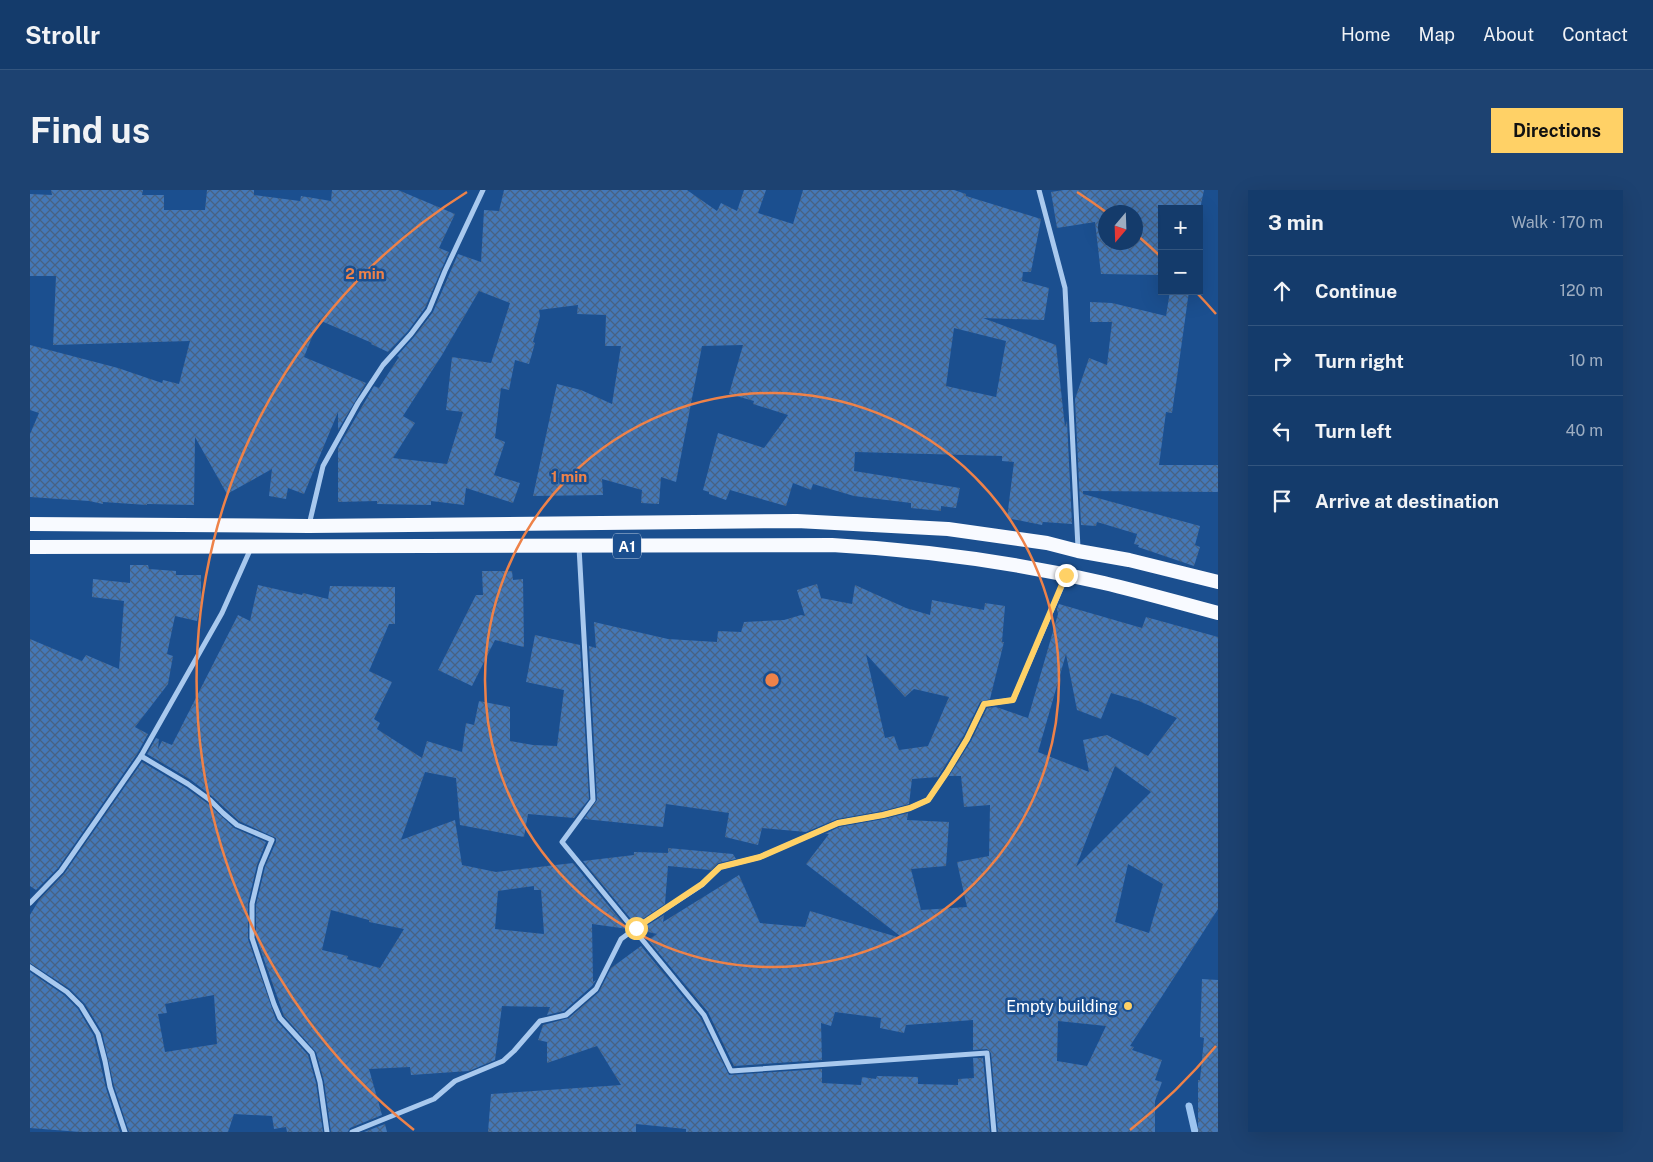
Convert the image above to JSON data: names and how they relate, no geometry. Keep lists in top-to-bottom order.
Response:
{
  "streets": {
    "highway": ["A1"]
  },
  "places": ["Empty building"],
  "north": "bottom",
  "page": {
    "header": "Strollr",
    "nav": [
      "Home",
      "Map",
      "About",
      "Contact"
    ],
    "buttons": "Directions",
    "title": "Find us",
    "heading": ["3 min", "Walk · 170 m"],
    "map_buttons": ["+", "−"],
    "list": [
      ["Continue", "120 m"],
      ["Turn right", "10 m"],
      ["Turn left", "40 m"],
      "Arrive at destination"
    ]
  },
  "rings": ["2 min", "1 min"]
}
